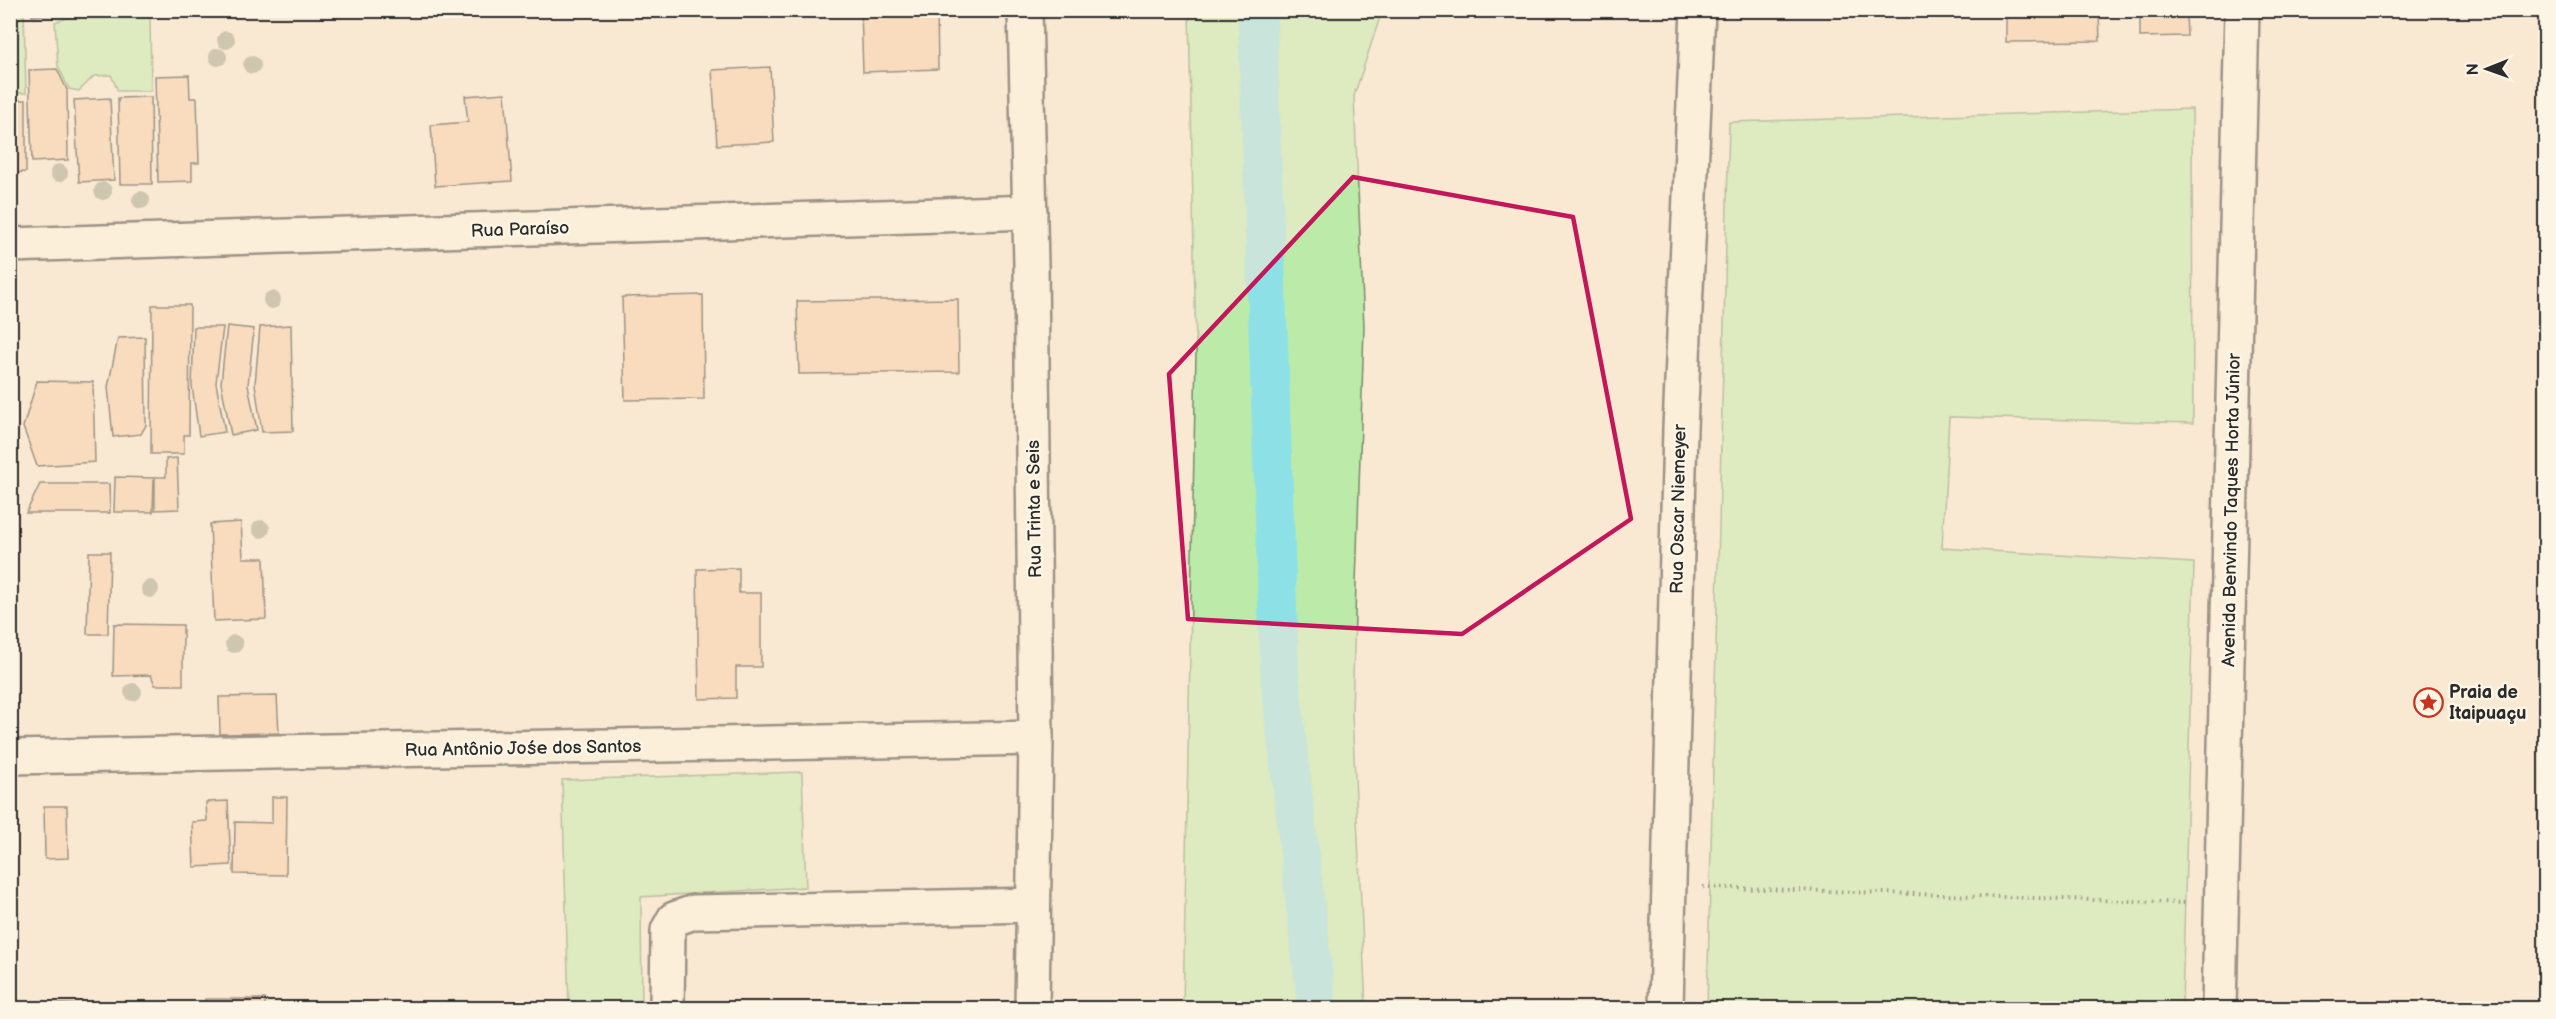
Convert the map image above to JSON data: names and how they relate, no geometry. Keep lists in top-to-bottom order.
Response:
{
  "streets": {
    "street": [
      "Rua Paraíso",
      "Rua Trinta e Seis",
      "Rua Oscar Niemeyer",
      "Avenida Benvindo Taques Horta Júnior",
      "Rua Antônio Jośe dos Santos"
    ]
  },
  "crossings": [
    ["Rua Paraíso", "Rua Trinta e Seis"],
    ["Rua Trinta e Seis", "Rua Antônio Jośe dos Santos"]
  ],
  "places": {
    "place": ["Praia de Itaipuaçu"]
  },
  "north": "left"
}
